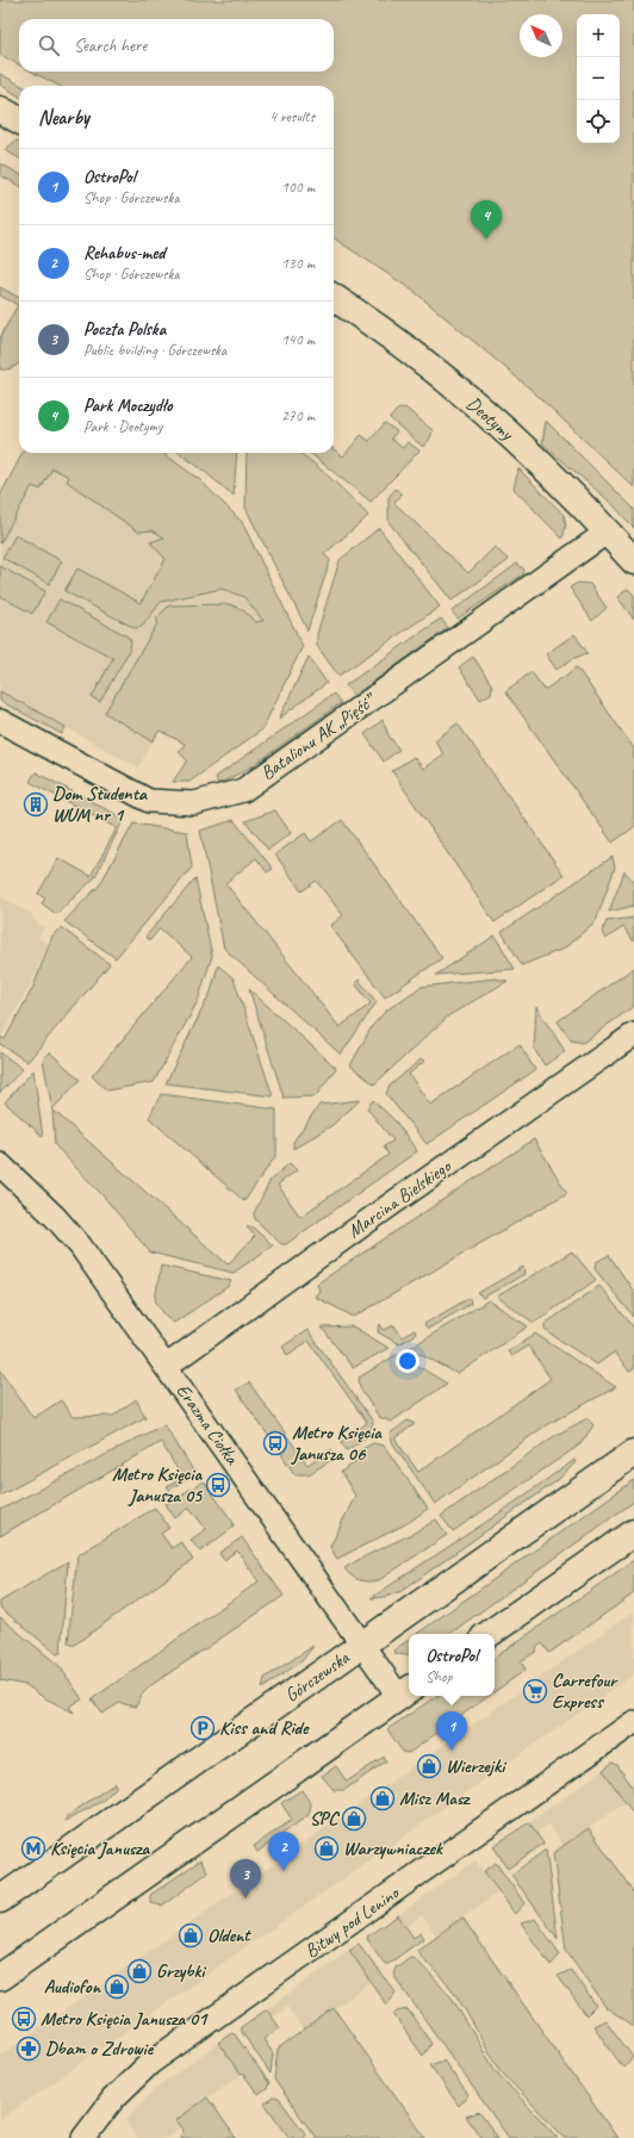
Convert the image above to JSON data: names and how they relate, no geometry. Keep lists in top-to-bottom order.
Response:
{
  "streets": {
    "main road": ["Deotymy", "Górczewska"],
    "street": [
      "Batalionu AK „Pięść”",
      "Marcina Bielskiego",
      "Erazma Ciołka",
      "Bitwy pod Lenino"
    ]
  },
  "crossings": [
    ["Deotymy", "Batalionu AK „Pięść”"],
    ["Marcina Bielskiego", "Erazma Ciołka"],
    ["Erazma Ciołka", "Górczewska"]
  ],
  "places": {
    "building": ["Dom Studenta WUM nr 1"],
    "bus stop": ["Metro Księcia Janusza 06", "Metro Księcia Janusza 05", "Metro Księcia Janusza 01"],
    "supermarket": ["Carrefour Express"],
    "parking": ["Kiss and Ride"],
    "shop": [
      "Wierzejki",
      "Misz Masz",
      "SPC",
      "Warzywniaczek",
      "Oldent",
      "Grzybki",
      "Audiofon"
    ],
    "metro station": ["Księcia Janusza"],
    "pharmacy": ["Dbam o Zdrowie"]
  },
  "north": "top left",
  "page": {
    "map_buttons": ["+", "−"],
    "search": "Search here",
    "heading": ["Nearby", "4 results"],
    "list": [
      {
        "mark": "1",
        "name": "OstroPol",
        "note": "Shop · Górczewska",
        "value": "100 m"
      },
      {
        "mark": "2",
        "name": "Rehabus-med",
        "note": "Shop · Górczewska",
        "value": "130 m"
      },
      {
        "mark": "3",
        "name": "Poczta Polska",
        "note": "Public building · Górczewska",
        "value": "140 m"
      },
      {
        "mark": "4",
        "name": "Park Moczydło",
        "note": "Park · Deotymy",
        "value": "270 m"
      }
    ],
    "pins": [
      "4",
      "1",
      "2",
      "3"
    ],
    "popup": ["OstroPol", "Shop"]
  }
}
